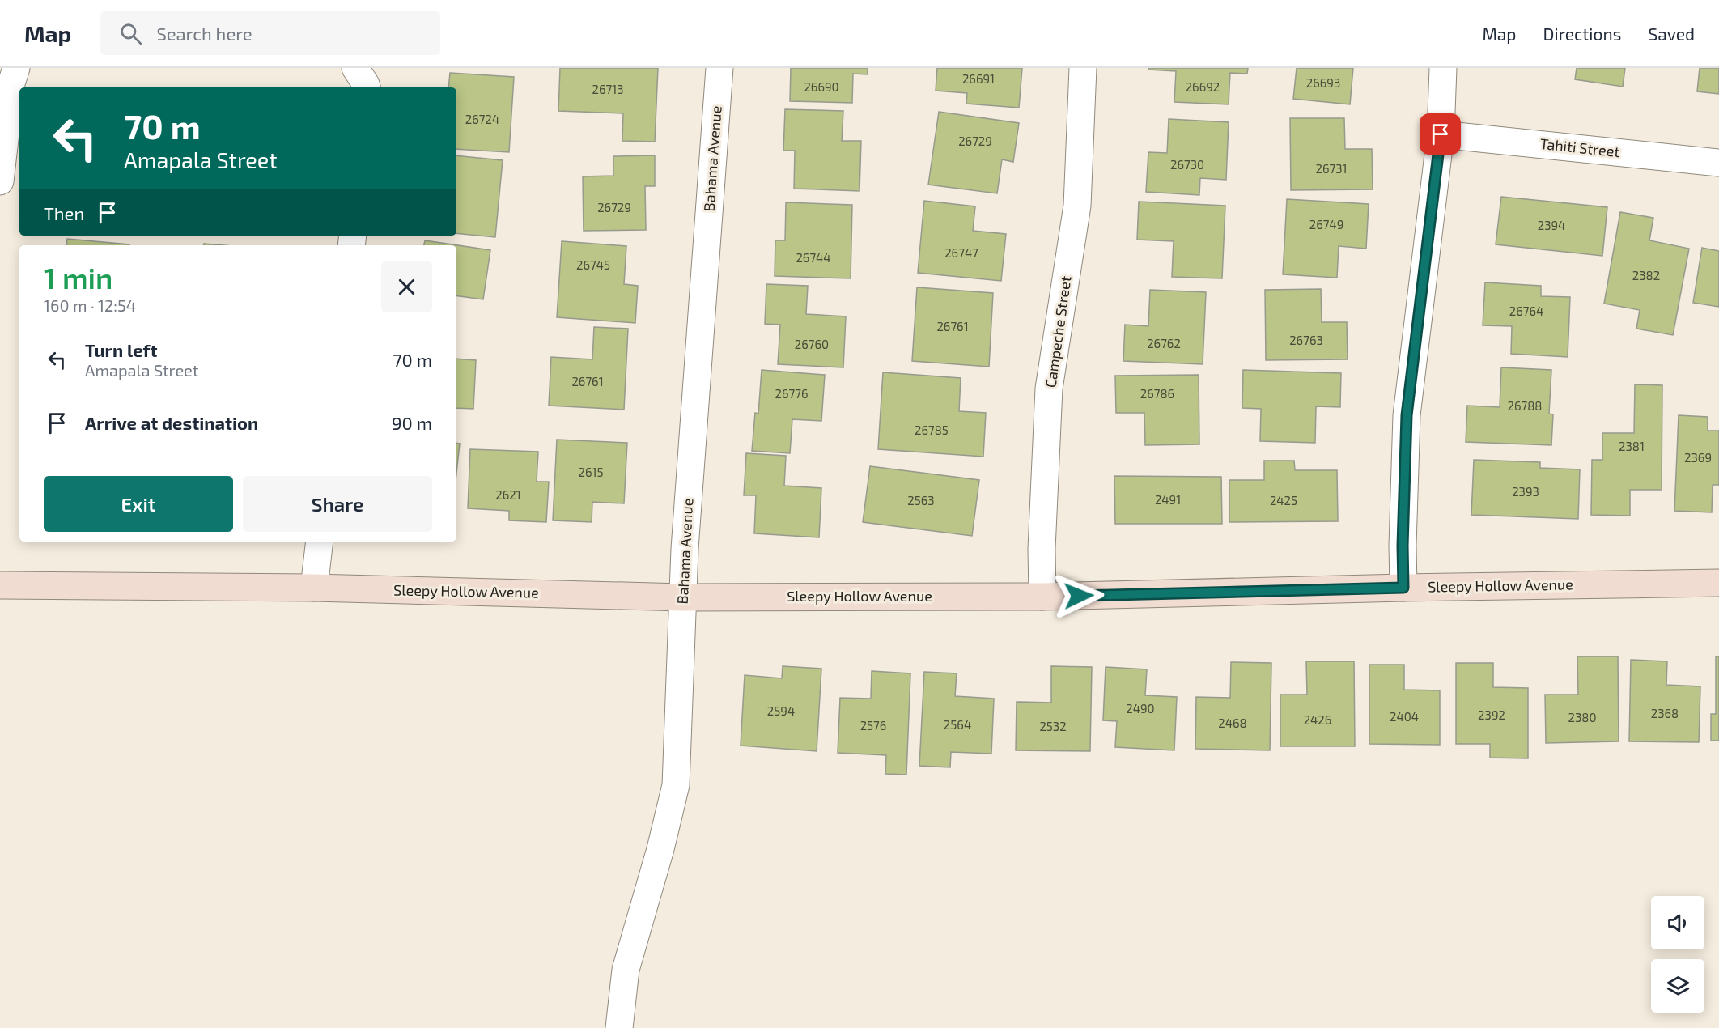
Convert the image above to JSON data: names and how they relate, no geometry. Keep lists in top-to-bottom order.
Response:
{
  "streets": {
    "street": [
      "Tahiti Street",
      "Bahama Avenue",
      "Campeche Street",
      "Sleepy Hollow Avenue"
    ]
  },
  "crossings": [
    ["Bahama Avenue", "Sleepy Hollow Avenue"],
    ["Campeche Street", "Sleepy Hollow Avenue"]
  ],
  "house_numbers": [
    "26691",
    "26693",
    "26690",
    "26692",
    "26713",
    "26724",
    "26729",
    "26730",
    "26731",
    "26729",
    "26749",
    "2394",
    "26747",
    "26744",
    "26745",
    "2382",
    "26764",
    "26761",
    "26763",
    "26762",
    "26760",
    "26761",
    "26776",
    "26786",
    "26788",
    "26785",
    "2381",
    "2369",
    "2615",
    "2393",
    "2621",
    "2491",
    "2563",
    "2425",
    "2490",
    "2594",
    "2368",
    "2392",
    "2404",
    "2380",
    "2426",
    "2468",
    "2564",
    "2576",
    "2532"
  ],
  "page": {
    "header": "Map",
    "search": "Search here",
    "nav": ["Map", "Directions", "Saved"],
    "turn": ["70 m", "Amapala Street"],
    "then": "Then",
    "heading": ["1 min", "160 m · 12:54"],
    "list": [
      {
        "name": "Turn left",
        "note": "Amapala Street",
        "value": "70 m"
      },
      {
        "name": "Arrive at destination",
        "value": "90 m"
      }
    ],
    "buttons": ["Exit", "Share"]
  }
}
